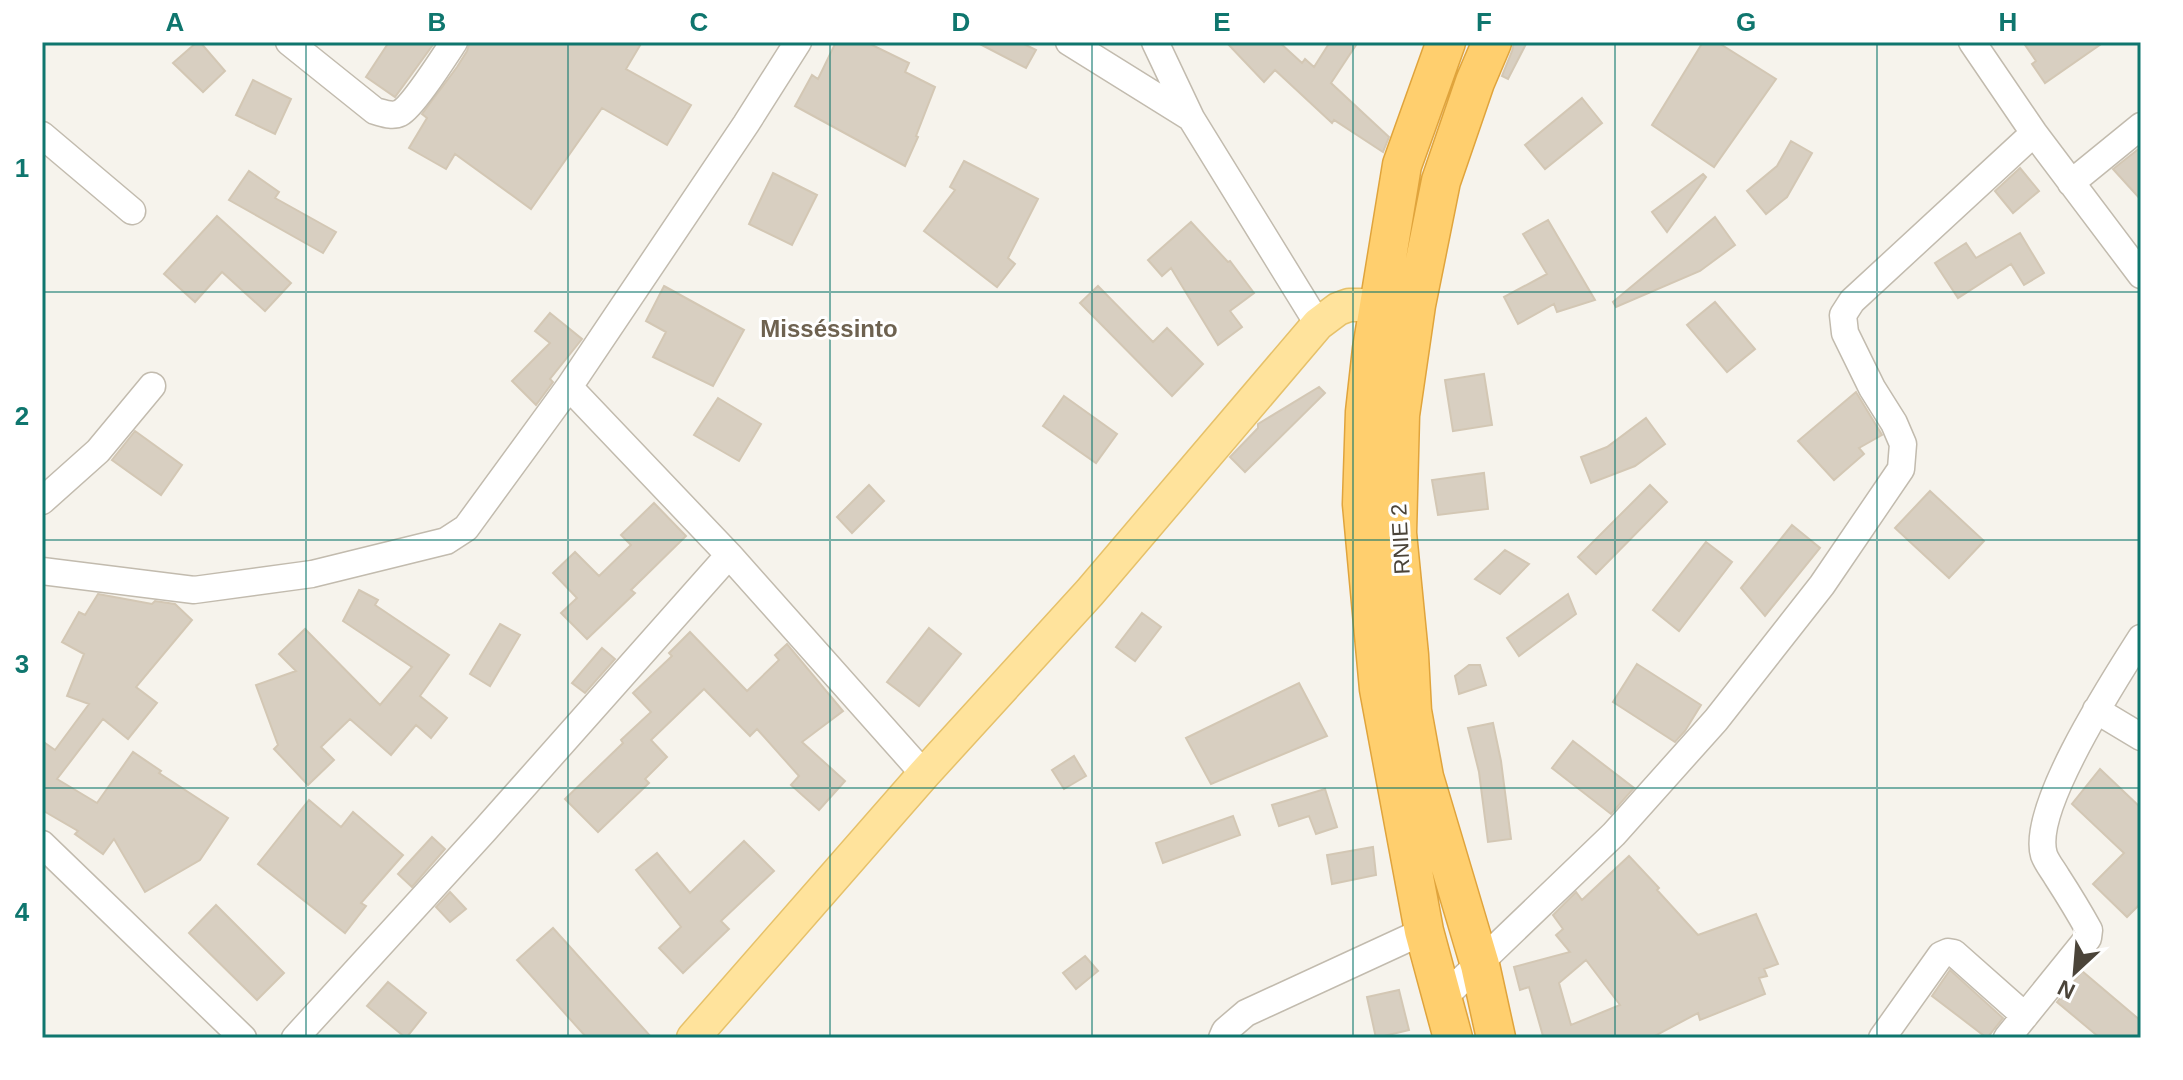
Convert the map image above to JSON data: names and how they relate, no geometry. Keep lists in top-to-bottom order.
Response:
{
  "streets": {
    "highway": ["RNIE 2"]
  },
  "districts": ["Misséssinto"],
  "north": "bottom left",
  "grid": {
    "columns": [
      "A",
      "B",
      "C",
      "D",
      "E",
      "F",
      "G",
      "H"
    ],
    "rows": [
      "1",
      "2",
      "3",
      "4"
    ]
  }
}
